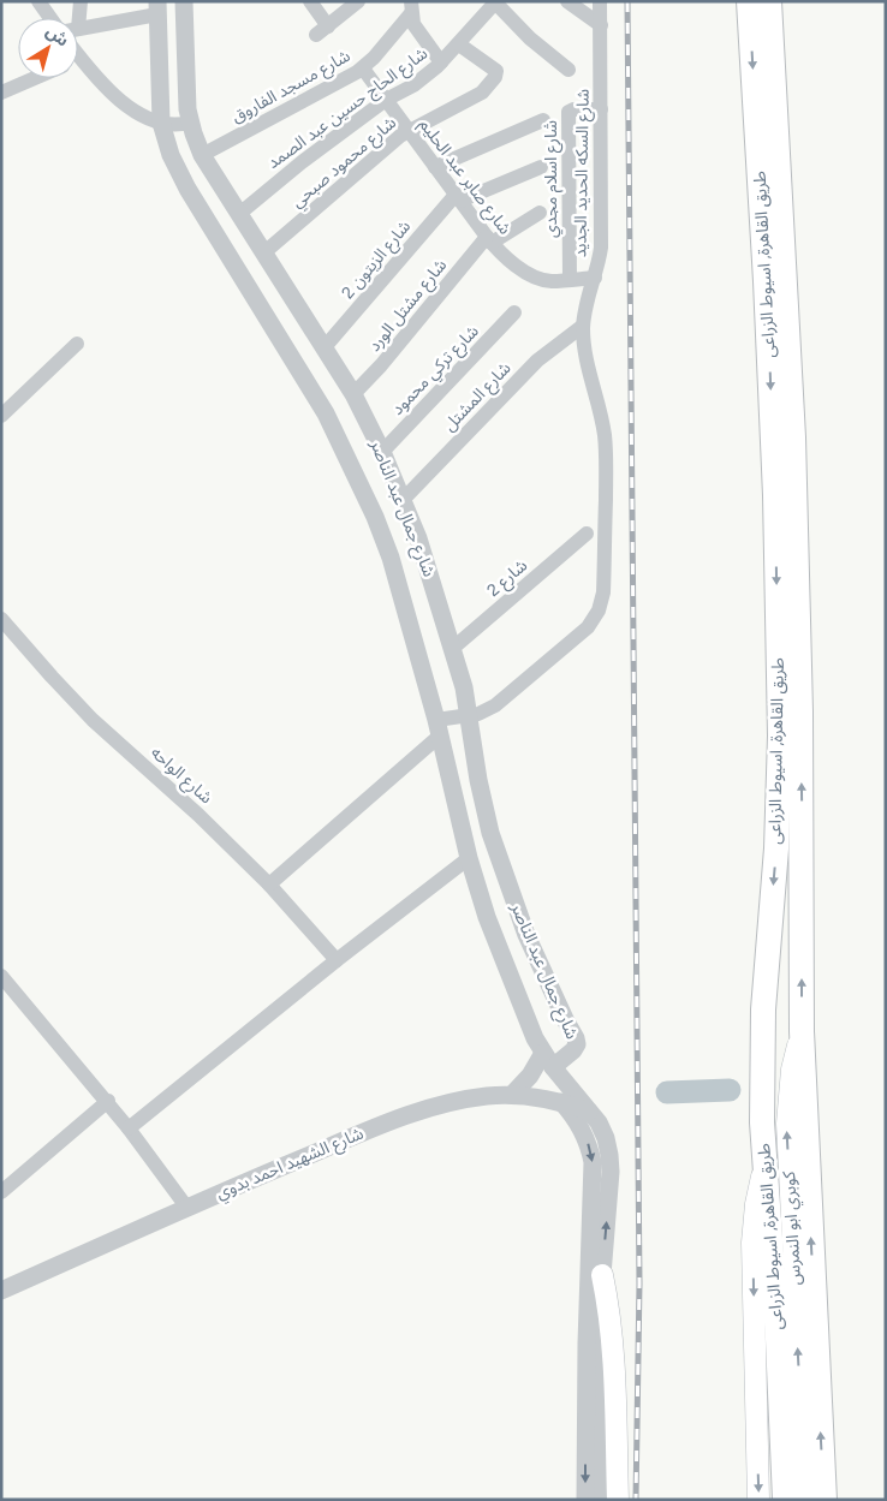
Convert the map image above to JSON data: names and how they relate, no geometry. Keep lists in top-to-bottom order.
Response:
{
  "streets": {
    "highway": ["طريق القاهرة, اسيوط الزراعى"],
    "main road": ["كوبري ابو النمرس"],
    "street": [
      "شارع مسجد الفاروق",
      "شارع الحاج حسين عبد الصمد",
      "شارع محمود صبحي",
      "شارع السكه الحديد الجديد",
      "شارع صابر عبد الحليم",
      "شارع اسلام مجدي",
      "شارع الزيتون 2",
      "شارع مشتل الورد",
      "شارع تركي محمود",
      "شارع المشتل",
      "شارع جمال عبد الناصر",
      "شارع 2",
      "شارع الواحه",
      "شارع الشهيد احمد بدوي"
    ]
  },
  "crossings": [
    ["شارع مسجد الفاروق", "شارع صابر عبد الحليم"],
    ["شارع مسجد الفاروق", "شارع جمال عبد الناصر"],
    ["شارع الحاج حسين عبد الصمد", "شارع محمود صبحي"],
    ["شارع الحاج حسين عبد الصمد", "شارع صابر عبد الحليم"],
    ["شارع الحاج حسين عبد الصمد", "شارع جمال عبد الناصر"],
    ["شارع محمود صبحي", "شارع صابر عبد الحليم"],
    ["شارع محمود صبحي", "شارع جمال عبد الناصر"],
    ["شارع السكه الحديد الجديد", "شارع صابر عبد الحليم"],
    ["شارع السكه الحديد الجديد", "شارع اسلام مجدي"],
    ["شارع السكه الحديد الجديد", "شارع المشتل"],
    ["شارع السكه الحديد الجديد", "شارع جمال عبد الناصر"],
    ["شارع صابر عبد الحليم", "شارع اسلام مجدي"],
    ["شارع صابر عبد الحليم", "شارع الزيتون 2"],
    ["شارع صابر عبد الحليم", "شارع مشتل الورد"],
    ["شارع الزيتون 2", "شارع جمال عبد الناصر"],
    ["طريق القاهرة, اسيوط الزراعى", "كوبري ابو النمرس"],
    ["شارع مشتل الورد", "شارع جمال عبد الناصر"],
    ["شارع تركي محمود", "شارع جمال عبد الناصر"],
    ["شارع المشتل", "شارع جمال عبد الناصر"],
    ["شارع جمال عبد الناصر", "شارع 2"],
    ["شارع جمال عبد الناصر", "شارع الشهيد احمد بدوي"]
  ],
  "north": "top right"
}
